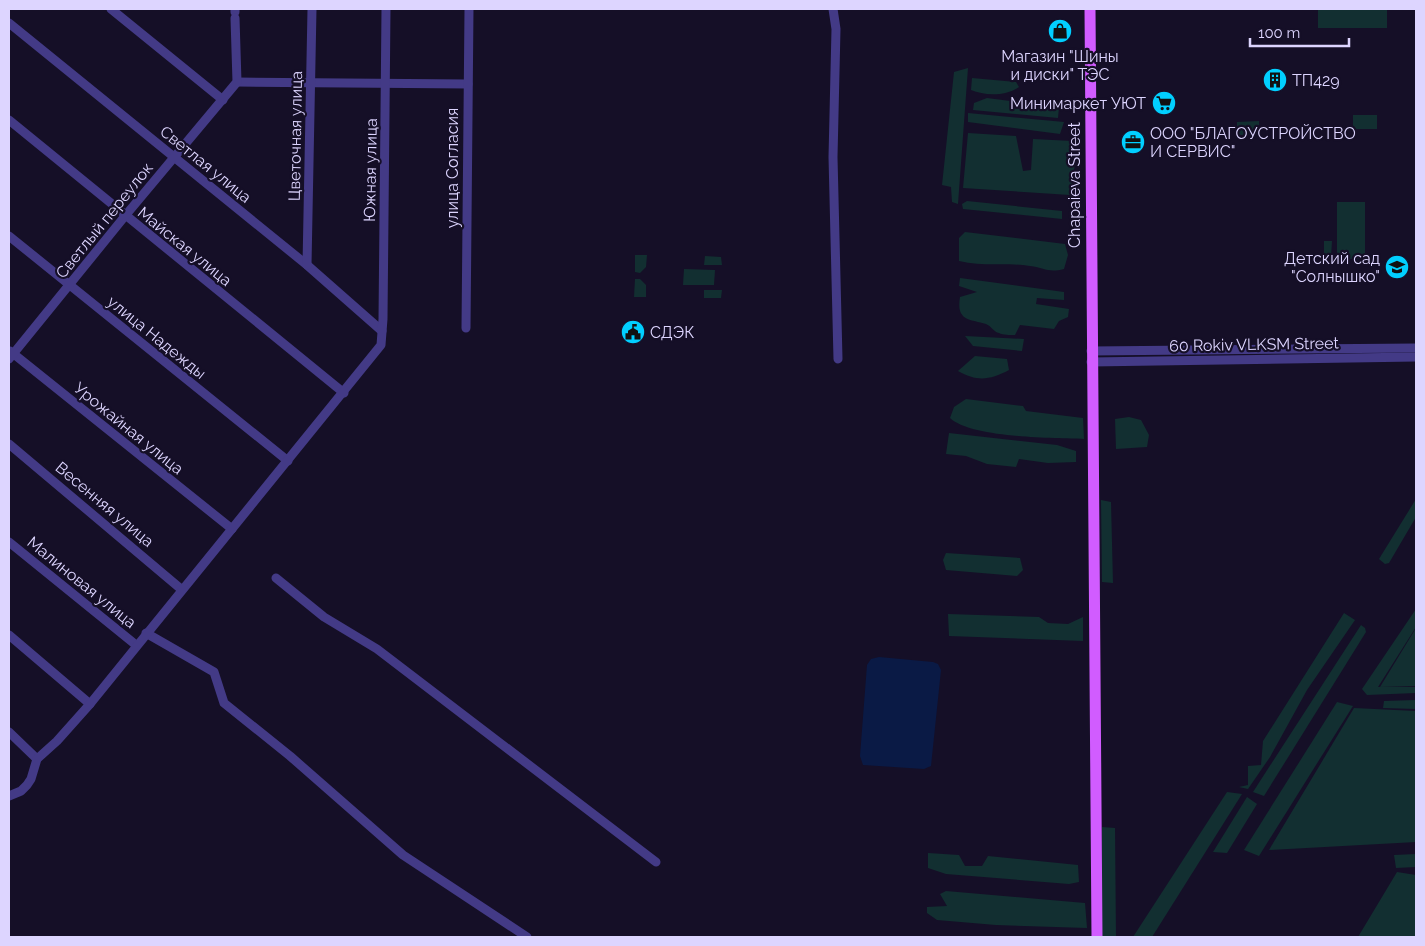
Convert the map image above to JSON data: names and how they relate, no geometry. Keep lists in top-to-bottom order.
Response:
{
  "streets": {
    "main road": ["Chapaieva Street"],
    "street": [
      "Цветочная улица",
      "Светлая улица",
      "улица Согласия",
      "Южная улица",
      "Светлый переулок",
      "Майская улица",
      "улица Надежды",
      "60 Rokiv VLKSM Street",
      "Урожайная улица",
      "Весенняя улица",
      "Малиновая улица"
    ]
  },
  "crossings": [
    ["Цветочная улица", "Светлая улица"],
    ["Светлая улица", "Южная улица"],
    ["Светлая улица", "Светлый переулок"],
    ["Южная улица", "Майская улица"],
    ["Южная улица", "улица Надежды"],
    ["Южная улица", "Урожайная улица"],
    ["Южная улица", "Весенняя улица"],
    ["Южная улица", "Малиновая улица"],
    ["Chapaieva Street", "60 Rokiv VLKSM Street"],
    ["Светлый переулок", "Майская улица"],
    ["Светлый переулок", "улица Надежды"],
    ["Светлый переулок", "Урожайная улица"]
  ],
  "places": {
    "shop": ["Магазин \"Шины и диски\" ТЭС"],
    "building": ["ТП429"],
    "supermarket": ["Минимаркет УЮТ"],
    "office": ["ООО \"БЛАГОУСТРОЙСТВО И СЕРВИС\""],
    "school or university": ["Детский сад \"Солнышко\""],
    "public building": ["СДЭК"]
  },
  "scale_bar": "100 m"
}
